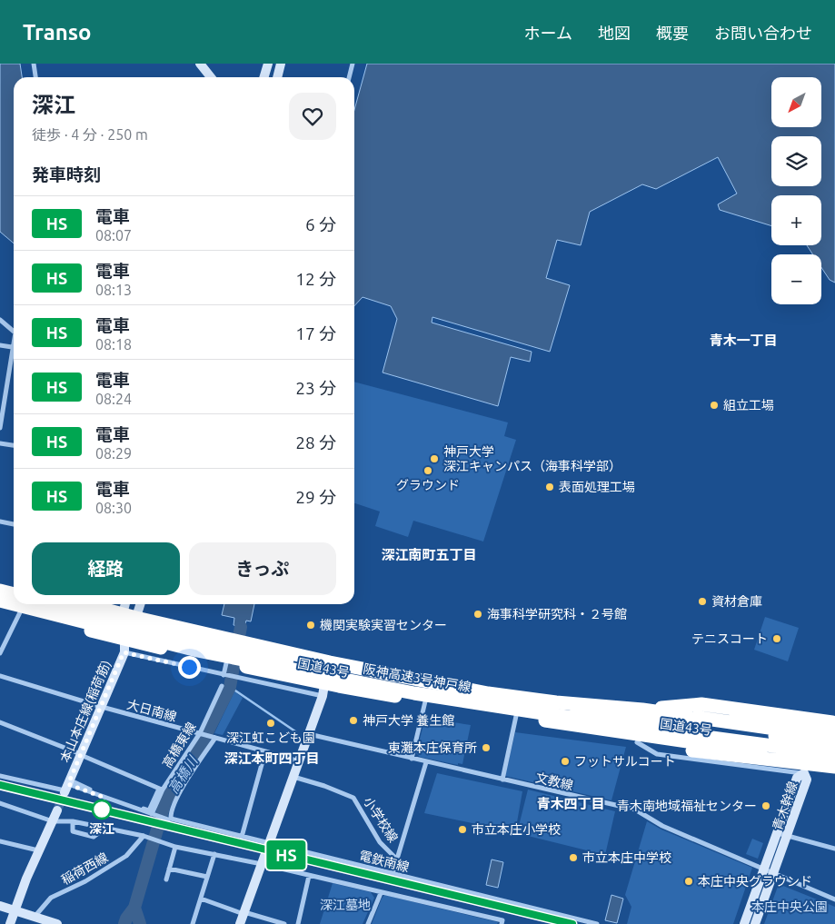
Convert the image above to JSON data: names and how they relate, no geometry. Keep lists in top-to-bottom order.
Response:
{
  "streets": {
    "highway": ["国道43号", "阪神高速3号神戸線"],
    "street": [
      "大日南線",
      "本山本庄線(稲荷筋)",
      "高橋東線",
      "文教線",
      "青木幹線",
      "小学校線",
      "電鉄南線",
      "稲荷西線"
    ]
  },
  "crossings": [
    ["国道43号", "本山本庄線(稲荷筋)"],
    ["大日南線", "本山本庄線(稲荷筋)"],
    ["大日南線", "高橋東線"],
    ["高橋東線", "電鉄南線"],
    ["文教線", "青木幹線"]
  ],
  "districts": [
    "青木一丁目",
    "深江南町五丁目",
    "深江本町四丁目",
    "青木四丁目"
  ],
  "water": ["高橋川"],
  "parks": ["深江墓地", "本庄中央公園"],
  "places": [
    "組立工場",
    "神戸大学 深江キャンパス（海事科学部）",
    "グラウンド",
    "表面処理工場",
    "資材倉庫",
    "海事科学研究科・２号館",
    "機関実験実習センター",
    "テニスコート",
    "神戸大学 養生館",
    "深江虹こども園",
    "東灘本庄保育所",
    "フットサルコート",
    "青木南地域福祉センター",
    "深江",
    "市立本庄小学校",
    "市立本庄中学校",
    "本庄中央グラウンド"
  ],
  "north": "bottom left",
  "page": {
    "header": "Transo",
    "nav": [
      "ホーム",
      "地図",
      "概要",
      "お問い合わせ"
    ],
    "on_map": "HS",
    "map_buttons": ["+", "−"],
    "heading": [
      ["深江", "徒歩 · 4 分 · 250 m"],
      "発車時刻"
    ],
    "list": [
      {
        "mark": "HS",
        "name": "電車",
        "note": "08:07",
        "value": "6 分"
      },
      {
        "mark": "HS",
        "name": "電車",
        "note": "08:13",
        "value": "12 分"
      },
      {
        "mark": "HS",
        "name": "電車",
        "note": "08:18",
        "value": "17 分"
      },
      {
        "mark": "HS",
        "name": "電車",
        "note": "08:24",
        "value": "23 分"
      },
      {
        "mark": "HS",
        "name": "電車",
        "note": "08:29",
        "value": "28 分"
      },
      {
        "mark": "HS",
        "name": "電車",
        "note": "08:30",
        "value": "29 分"
      }
    ],
    "buttons": ["経路", "きっぷ"]
  }
}
